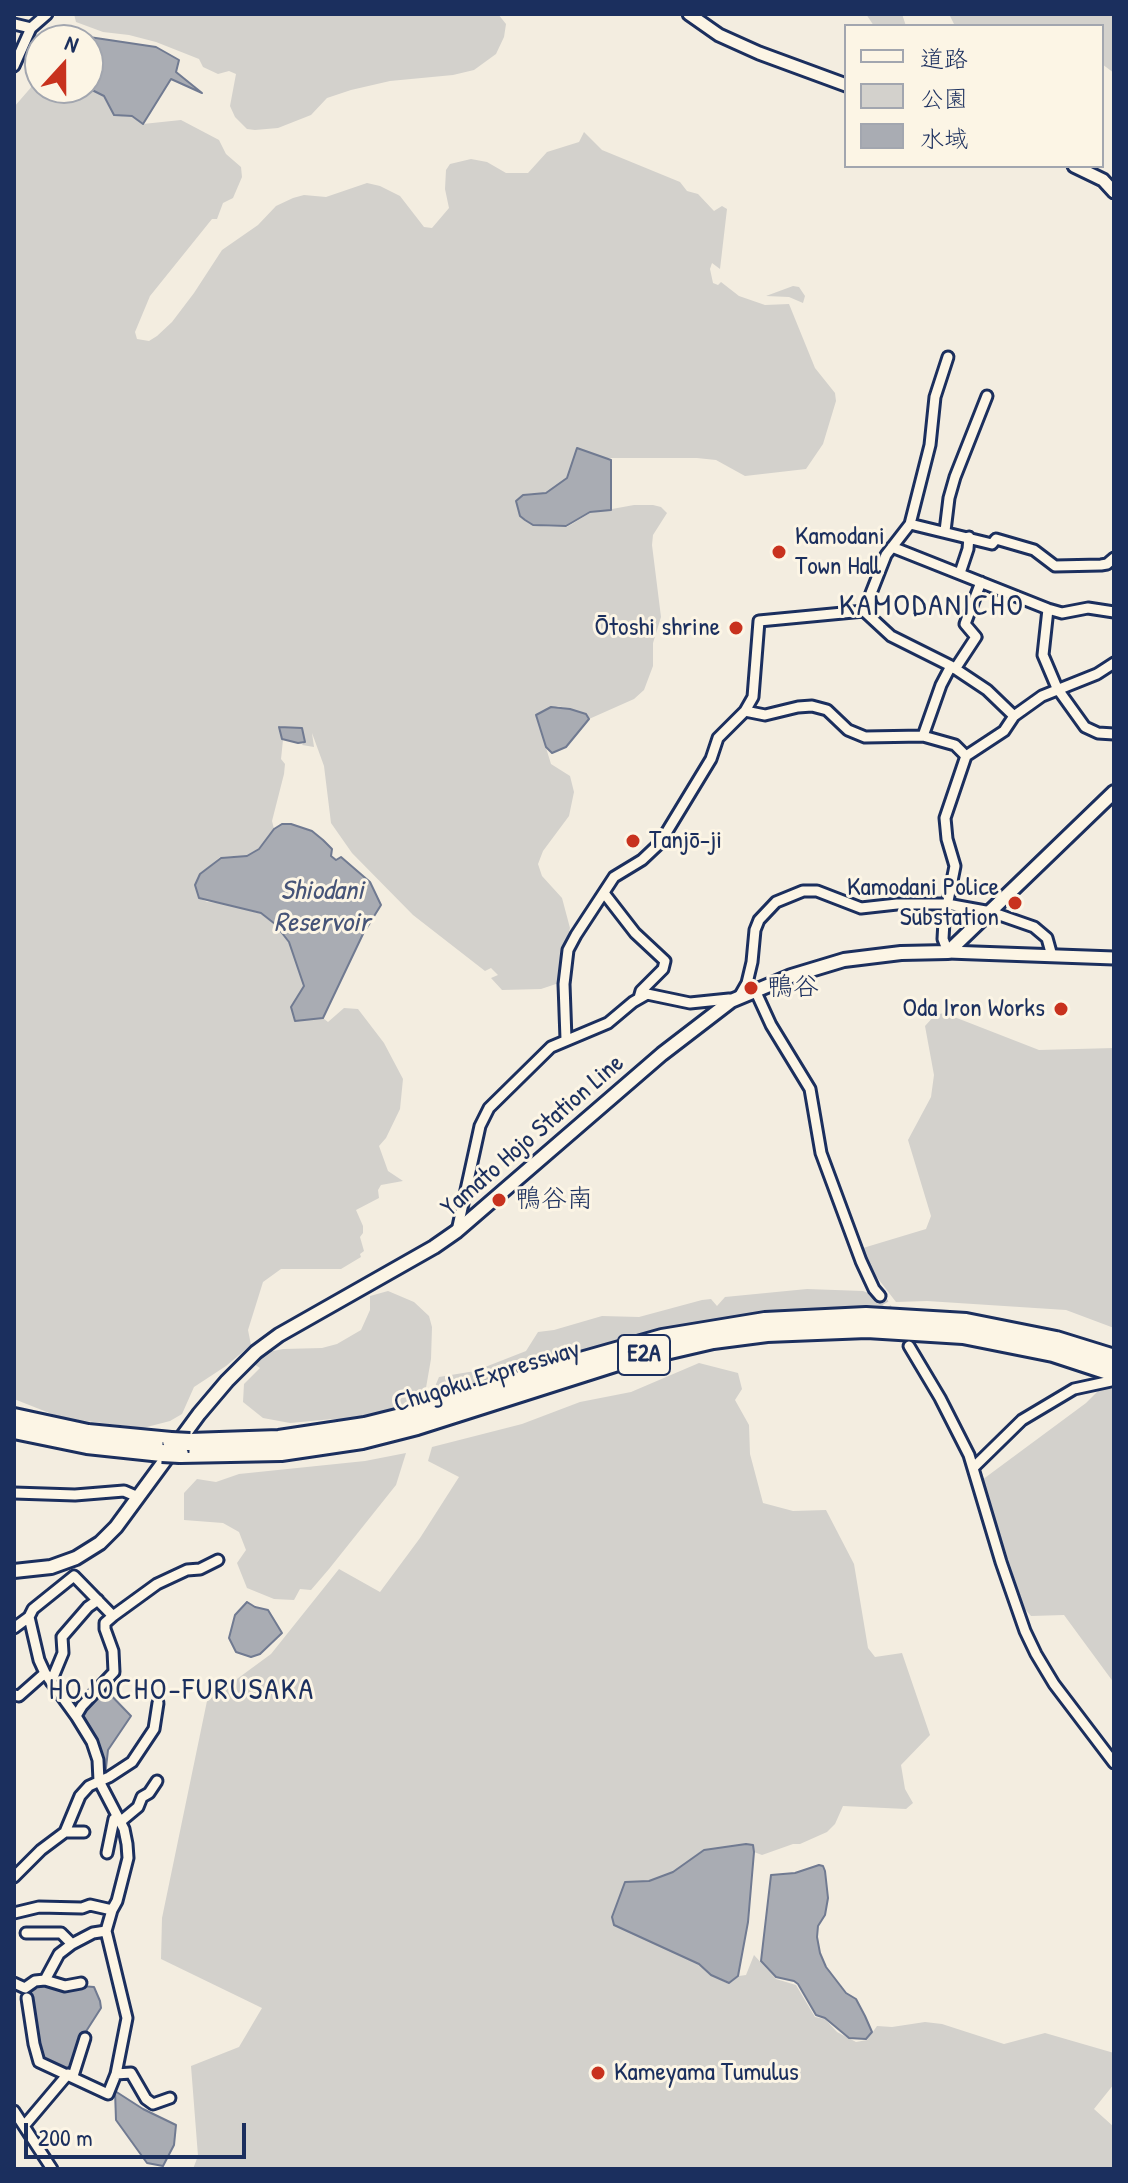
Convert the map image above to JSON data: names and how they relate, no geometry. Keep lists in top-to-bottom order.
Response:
{
  "streets": {
    "highway": ["E2A", "Chugoku Expressway"],
    "main road": ["Yamato Hojo Station Line"]
  },
  "districts": ["KAMODANICHO", "HOJOCHO-FURUSAKA"],
  "water": ["Shiodani Reservoir"],
  "places": [
    "Kamodani Town Hall",
    "Ōtoshi shrine",
    "Tanjō-ji",
    "Kamodani Police Substation",
    "鴨谷",
    "Oda Iron Works",
    "鴨谷南",
    "Kameyama Tumulus"
  ],
  "legend": ["道路", "公園", "水域"],
  "scale_bar": "200 m",
  "north": "top"
}
